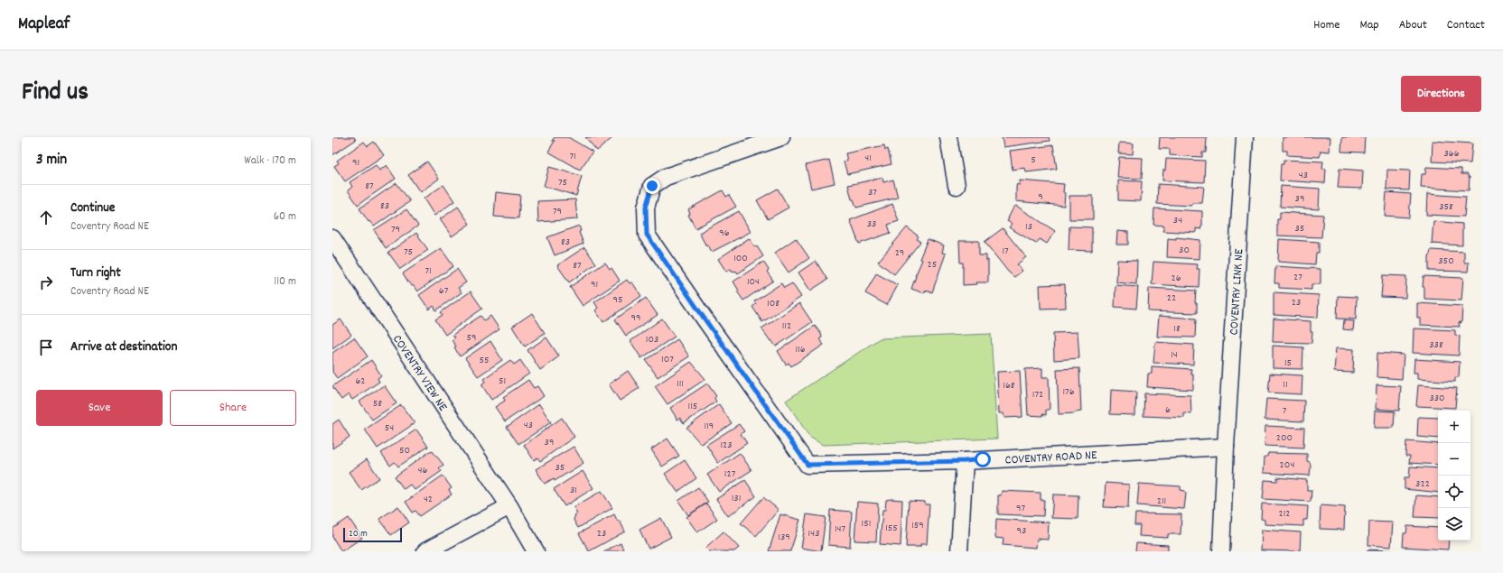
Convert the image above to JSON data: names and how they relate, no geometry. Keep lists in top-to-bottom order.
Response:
{
  "streets": {
    "street": ["COVENTRY LINK NE", "COVENTRY VIEW NE", "COVENTRY ROAD NE"]
  },
  "crossings": [
    ["COVENTRY LINK NE", "COVENTRY ROAD NE"]
  ],
  "house_numbers": [
    "366",
    "71",
    "41",
    "5",
    "91",
    "43",
    "75",
    "87",
    "37",
    "9",
    "39",
    "83",
    "358",
    "79",
    "34",
    "33",
    "13",
    "35",
    "79",
    "96",
    "83",
    "30",
    "17",
    "75",
    "29",
    "100",
    "350",
    "25",
    "87",
    "71",
    "27",
    "26",
    "104",
    "91",
    "67",
    "22",
    "95",
    "23",
    "108",
    "99",
    "112",
    "18",
    "59",
    "103",
    "338",
    "116",
    "14",
    "107",
    "55",
    "15",
    "62",
    "51",
    "111",
    "11",
    "168",
    "176",
    "172",
    "330",
    "58",
    "115",
    "6",
    "7",
    "43",
    "119",
    "54",
    "200",
    "39",
    "123",
    "50",
    "204",
    "35",
    "46",
    "127",
    "322",
    "31",
    "131",
    "42",
    "211",
    "97",
    "212",
    "151",
    "159",
    "155",
    "147",
    "93",
    "23",
    "143",
    "139"
  ],
  "scale_bar": "20 m",
  "page": {
    "header": "Mapleaf",
    "nav": [
      "Home",
      "Map",
      "About",
      "Contact"
    ],
    "title": "Find us",
    "buttons": [
      "Directions",
      ["Save", "Share"]
    ],
    "heading": ["3 min", "Walk · 170 m"],
    "list": [
      ["Continue", "Coventry Road NE", "60 m"],
      ["Turn right", "Coventry Road NE", "110 m"],
      "Arrive at destination"
    ],
    "map_buttons": ["+", "−"],
    "scale": "20 m"
  }
}
